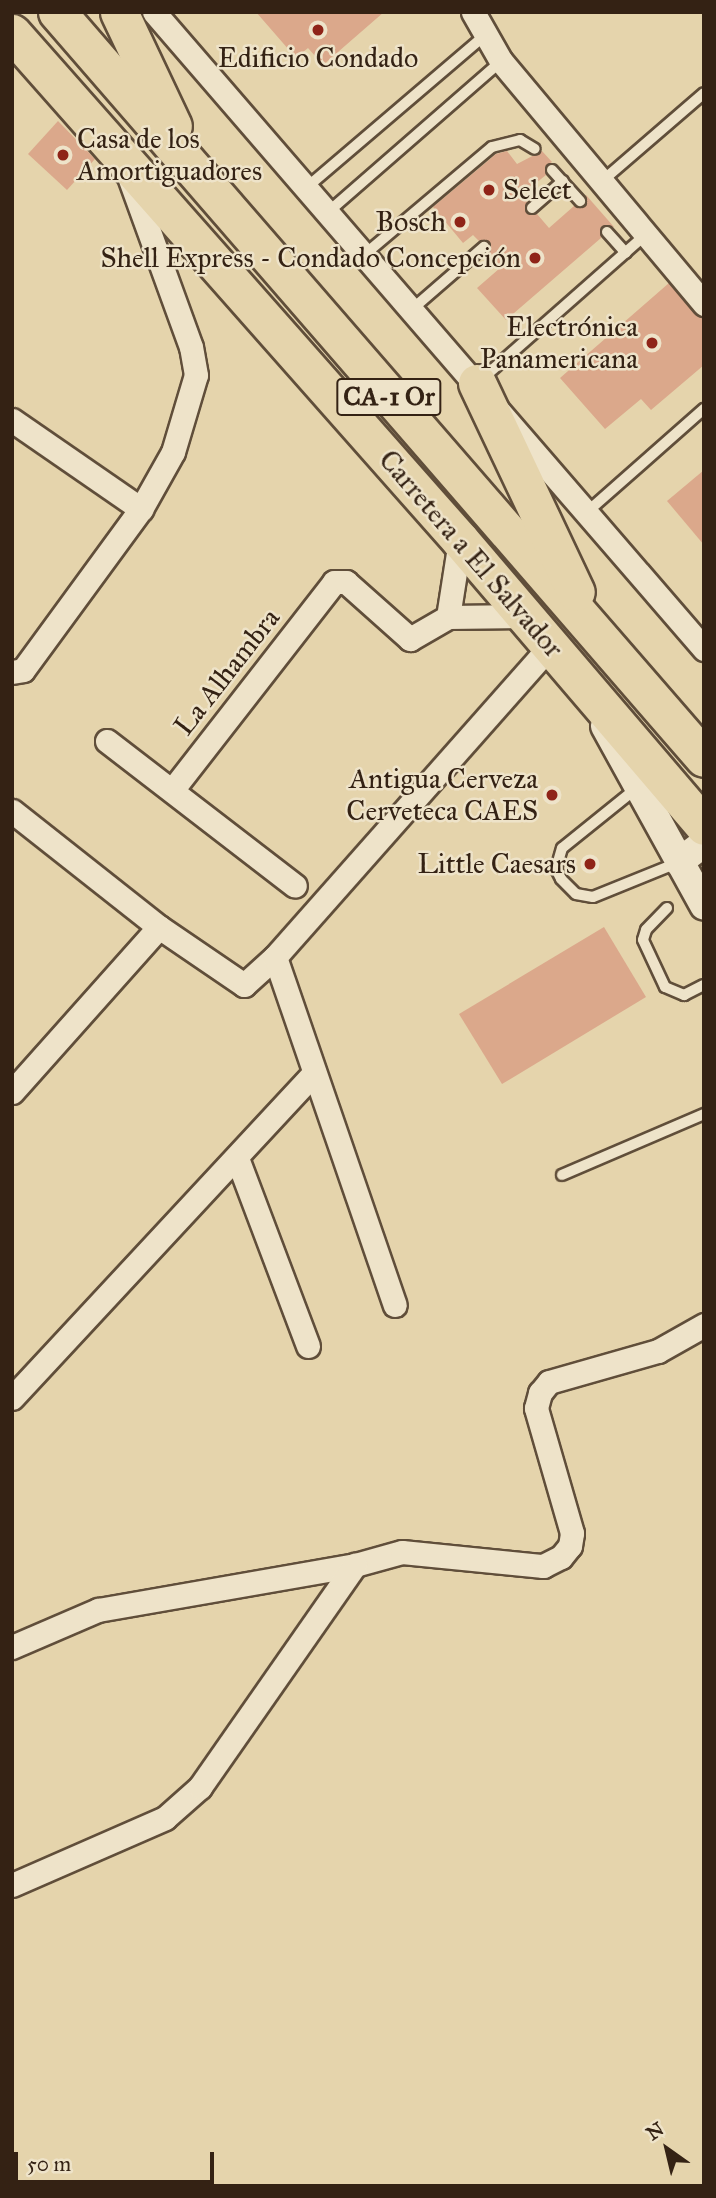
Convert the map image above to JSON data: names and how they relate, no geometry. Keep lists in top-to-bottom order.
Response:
{
  "streets": {
    "highway": ["CA-1 Or", "Carretera a El Salvador"],
    "street": ["La Alhambra"]
  },
  "crossings": [
    ["Carretera a El Salvador", "La Alhambra"]
  ],
  "places": [
    "Edificio Condado",
    "Casa de los Amortiguadores",
    "Select",
    "Bosch",
    "Shell Express - Condado Concepción",
    "Electrónica Panamericana",
    "Antigua Cerveza Cerveteca CAES",
    "Little Caesars"
  ],
  "scale_bar": "50 m",
  "north": "top left"
}
